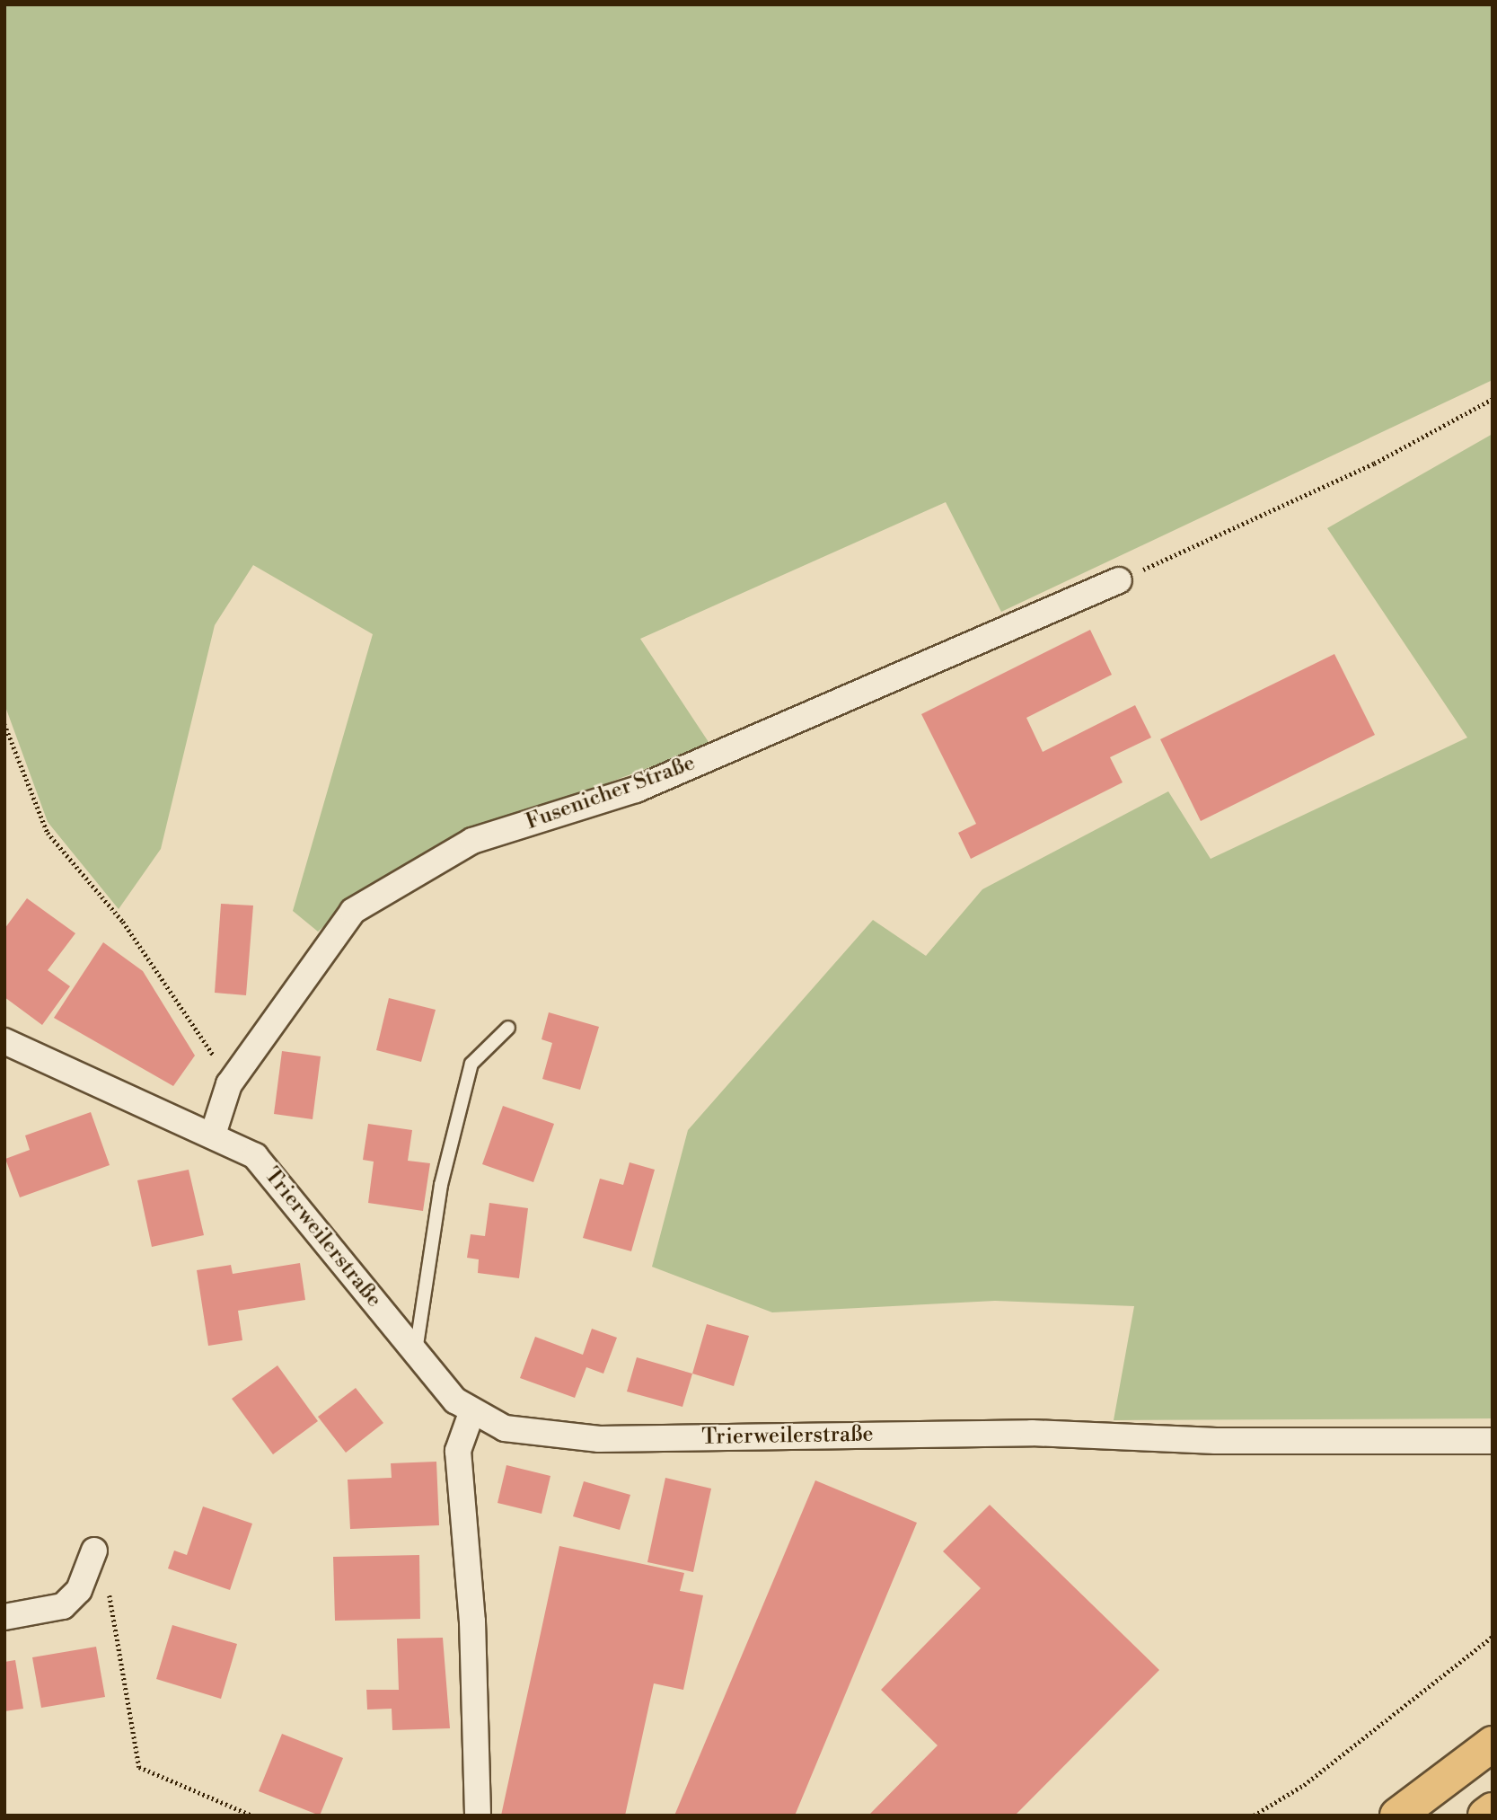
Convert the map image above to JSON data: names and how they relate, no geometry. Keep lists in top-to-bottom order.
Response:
{
  "streets": {
    "street": ["Fusenicher Straße", "Trierweilerstraße"]
  },
  "crossings": [
    ["Fusenicher Straße", "Trierweilerstraße"]
  ]
}
